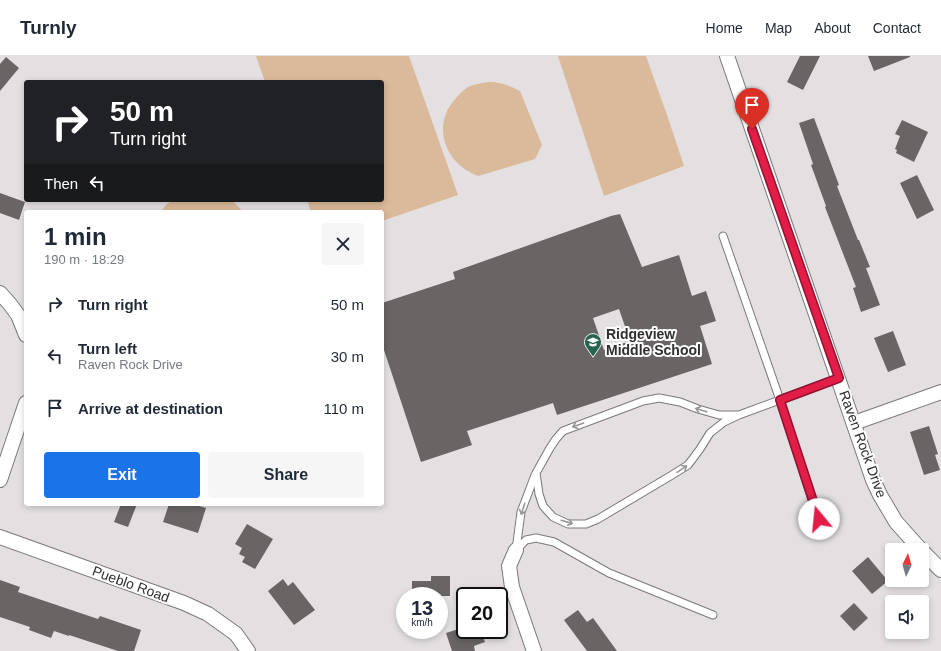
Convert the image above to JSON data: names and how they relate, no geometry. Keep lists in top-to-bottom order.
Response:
{
  "streets": {
    "street": ["Raven Rock Drive", "Pueblo Road"]
  },
  "places": {
    "school or university": ["Ridgeview Middle School"]
  },
  "north": "top",
  "page": {
    "header": "Turnly",
    "nav": [
      "Home",
      "Map",
      "About",
      "Contact"
    ],
    "turn": ["50 m", "Turn right"],
    "then": "Then",
    "heading": ["1 min", "190 m · 18:29"],
    "list": [
      {
        "name": "Turn right",
        "value": "50 m"
      },
      {
        "name": "Turn left",
        "note": "Raven Rock Drive",
        "value": "30 m"
      },
      {
        "name": "Arrive at destination",
        "value": "110 m"
      }
    ],
    "buttons": ["Exit", "Share"],
    "speed": "13 km/h",
    "limit": "20"
  }
}
